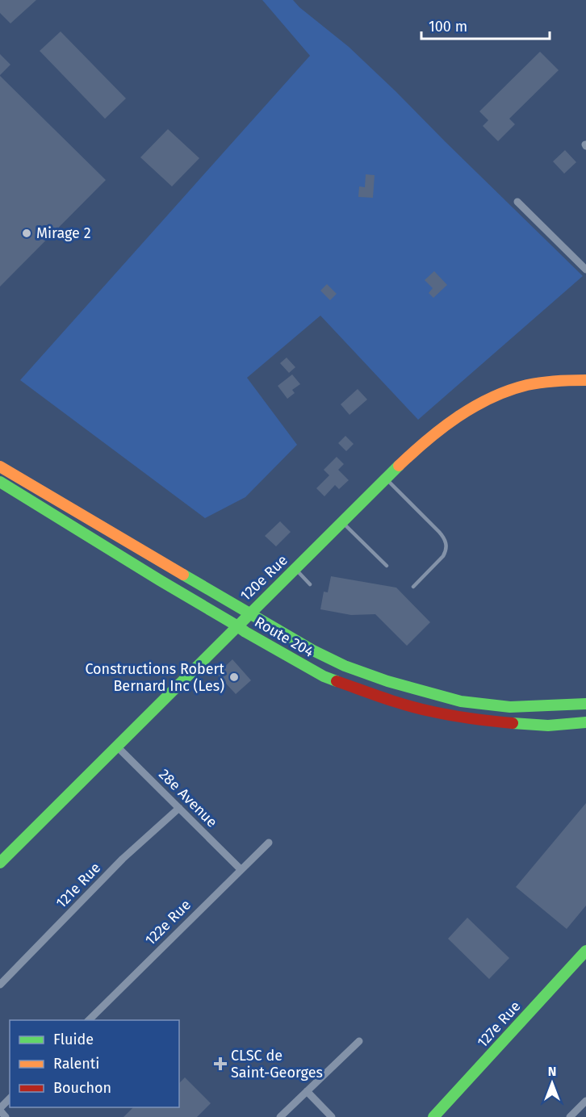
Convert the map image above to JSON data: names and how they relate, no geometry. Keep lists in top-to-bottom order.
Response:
{
  "streets": {
    "main road": ["120e Rue", "Route 204", "127e Rue"],
    "street": ["28e Avenue", "121e Rue", "122e Rue"]
  },
  "crossings": [
    ["120e Rue", "Route 204"],
    ["120e Rue", "28e Avenue"],
    ["28e Avenue", "121e Rue"],
    ["28e Avenue", "122e Rue"]
  ],
  "places": {
    "other": ["Mirage 2", "Constructions Robert Bernard Inc (Les)"],
    "health": ["CLSC de Saint-Georges"]
  },
  "legend": ["Fluide", "Ralenti", "Bouchon"],
  "scale_bar": "100 m",
  "north": "top"
}
